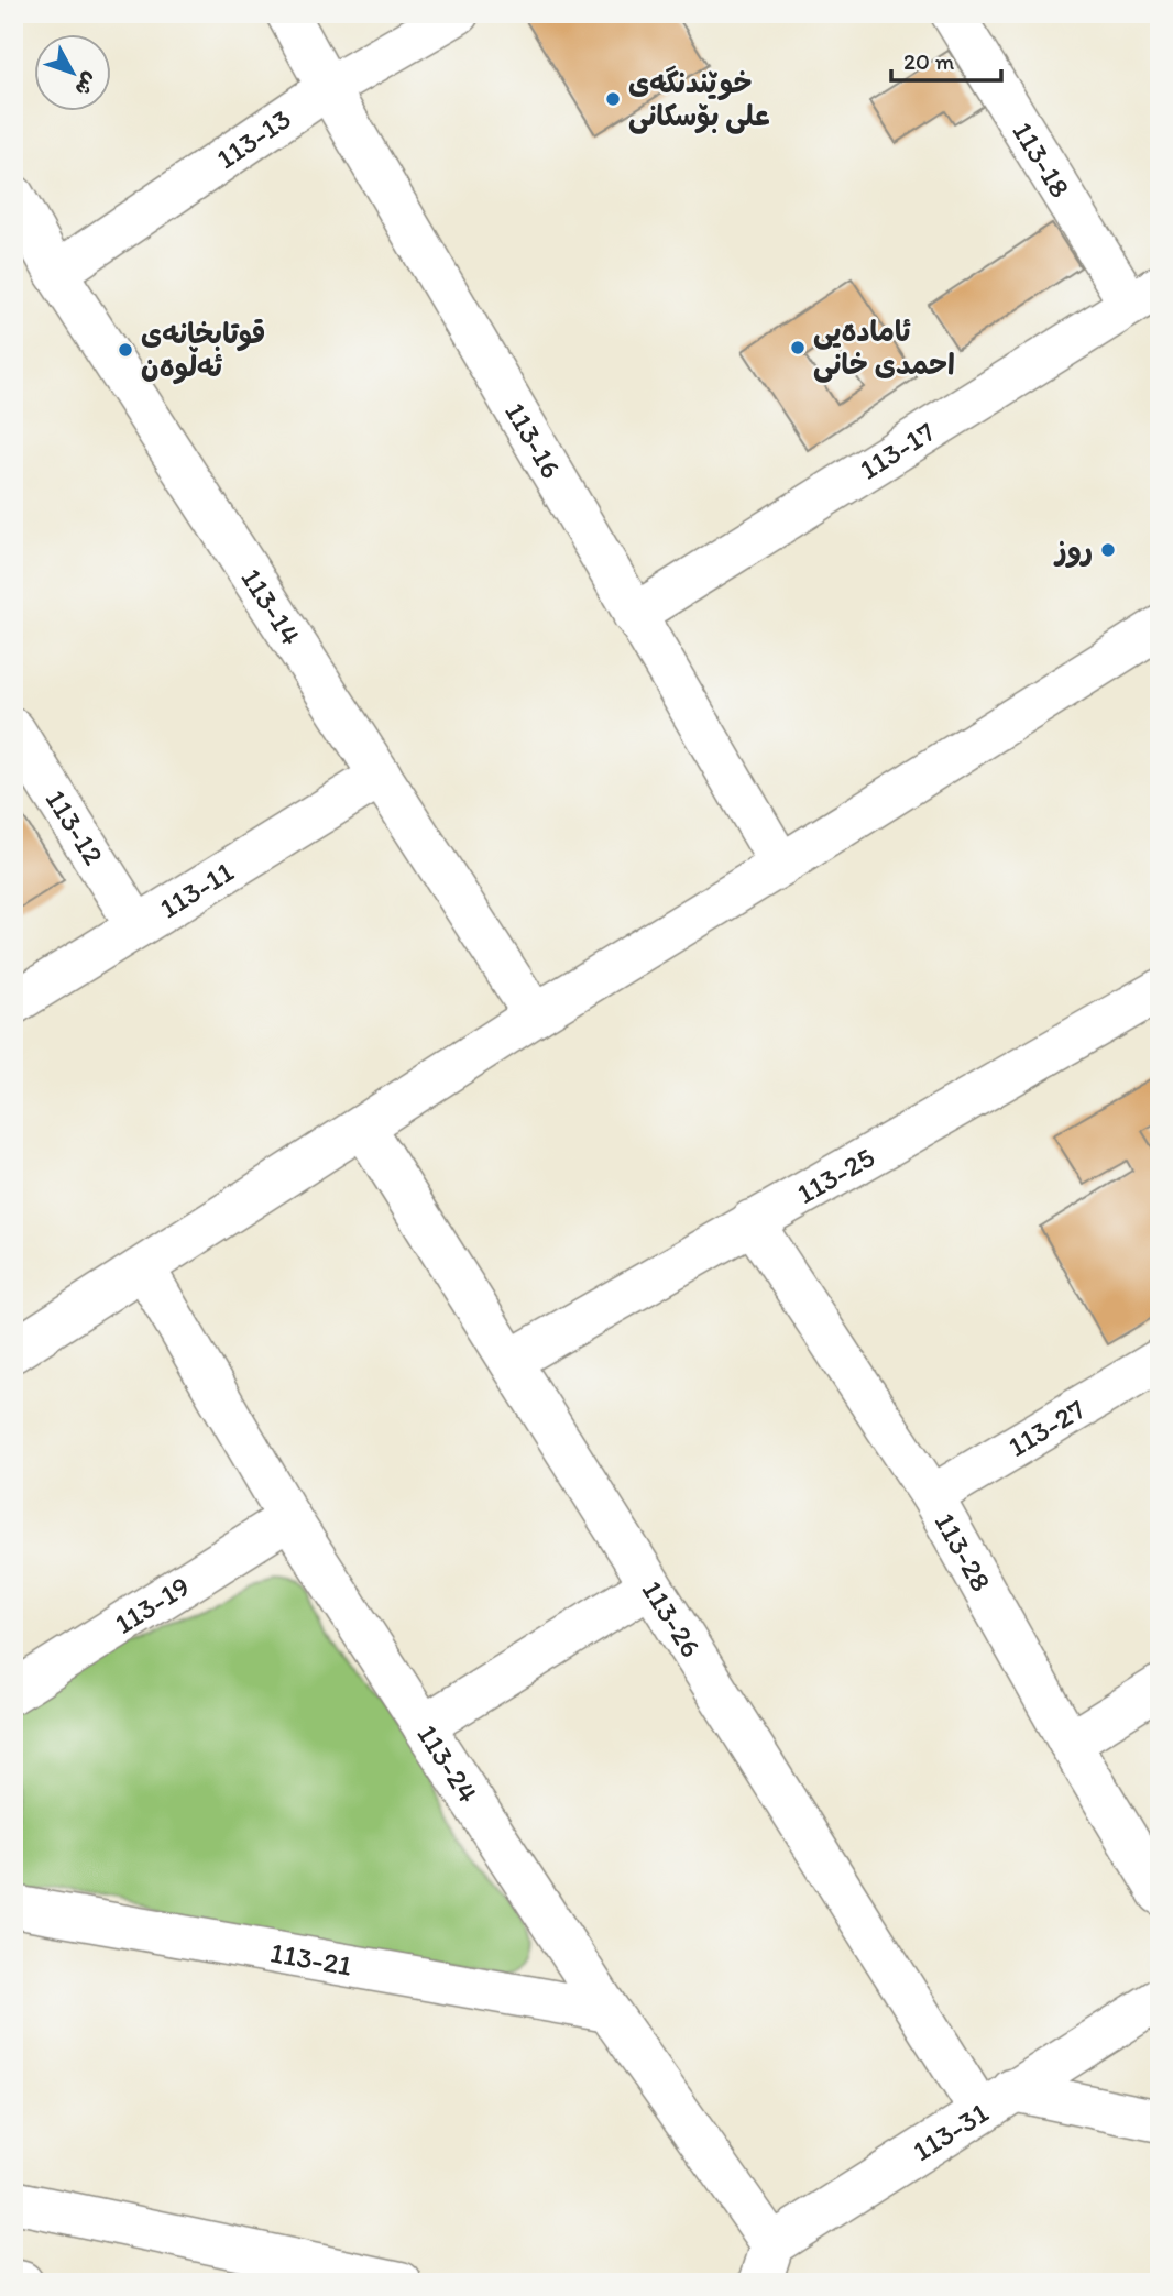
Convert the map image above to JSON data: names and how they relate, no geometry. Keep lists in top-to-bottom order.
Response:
{
  "streets": {
    "street": [
      "113-13",
      "113-18",
      "113-16",
      "113-17",
      "113-14",
      "113-12",
      "113-11",
      "113-25",
      "113-27",
      "113-28",
      "113-19",
      "113-26",
      "113-24",
      "113-21",
      "113-31"
    ]
  },
  "crossings": [
    ["113-13", "113-16"],
    ["113-13", "113-14"],
    ["113-18", "113-17"],
    ["113-16", "113-17"],
    ["113-14", "113-11"],
    ["113-12", "113-11"],
    ["113-25", "113-28"],
    ["113-25", "113-26"],
    ["113-27", "113-28"],
    ["113-19", "113-24"],
    ["113-26", "113-31"],
    ["113-24", "113-21"],
    ["113-24", "113-31"]
  ],
  "places": [
    "خوێندنگەی علی بۆسکانی",
    "ئامادەیی احمدی خانی",
    "قوتابخانەی ئەڵوەن",
    "روز"
  ],
  "scale_bar": "20 m",
  "north": "bottom right"
}
